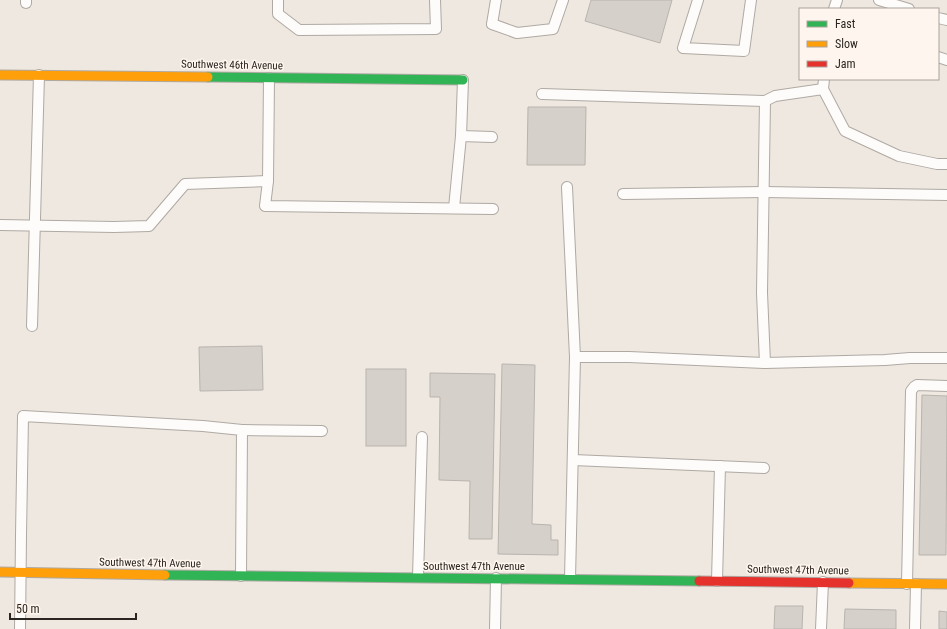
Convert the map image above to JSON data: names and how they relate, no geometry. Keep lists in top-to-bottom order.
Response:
{
  "streets": {
    "street": ["Southwest 46th Avenue", "Southwest 47th Avenue"]
  },
  "legend": ["Fast", "Slow", "Jam"],
  "scale_bar": "50 m"
}
